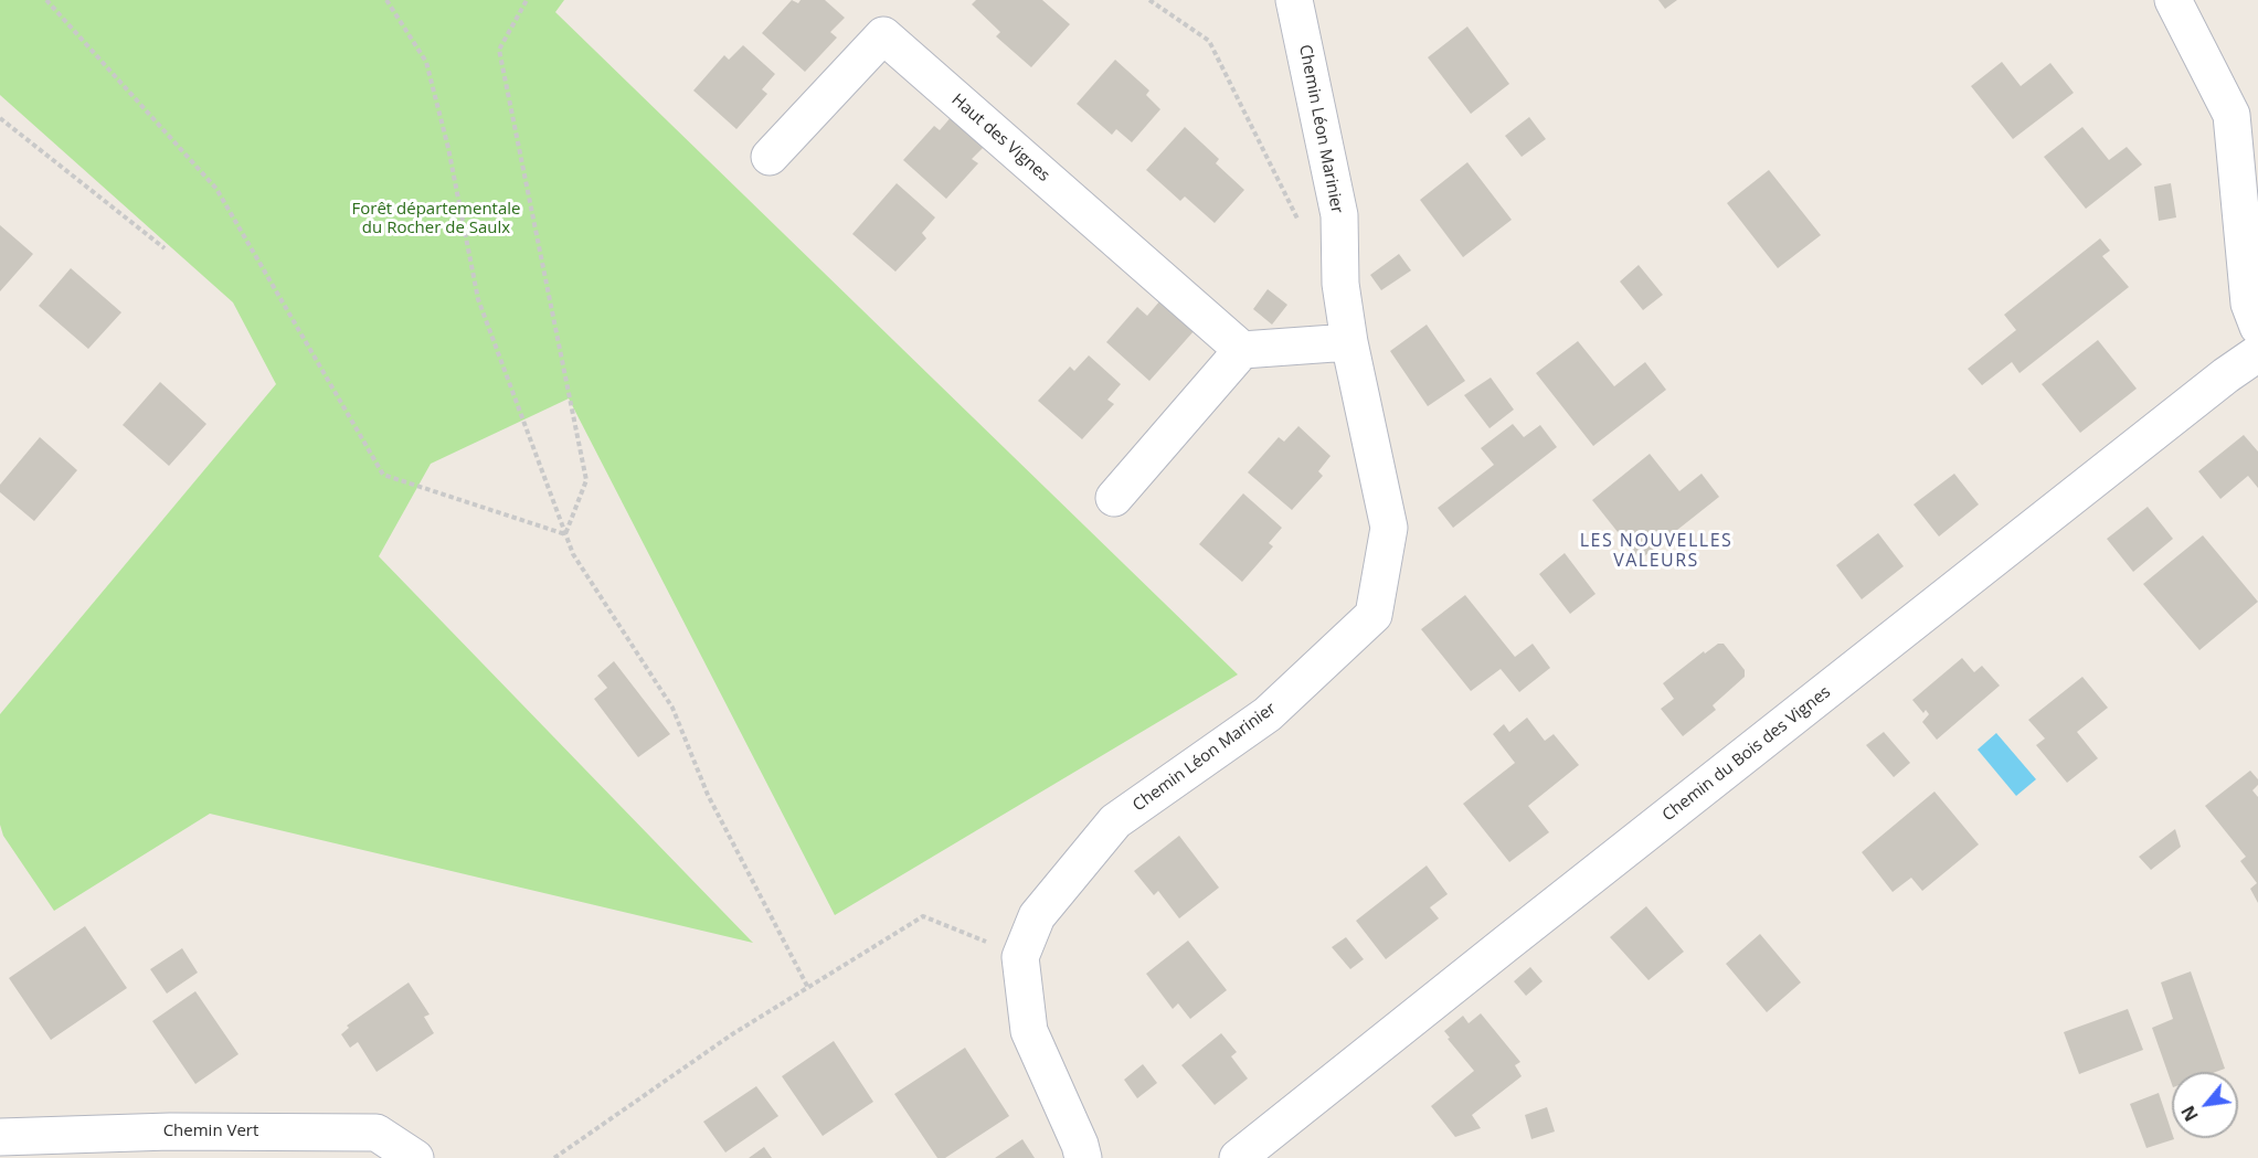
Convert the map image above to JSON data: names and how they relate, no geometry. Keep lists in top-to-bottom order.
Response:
{
  "streets": {
    "street": [
      "Chemin Léon Marinier",
      "Haut des Vignes",
      "Chemin du Bois des Vignes",
      "Chemin Vert"
    ]
  },
  "districts": ["LES NOUVELLES VALEURS"],
  "parks": ["Forêt départementale du Rocher de Saulx"],
  "north": "bottom left"
}
